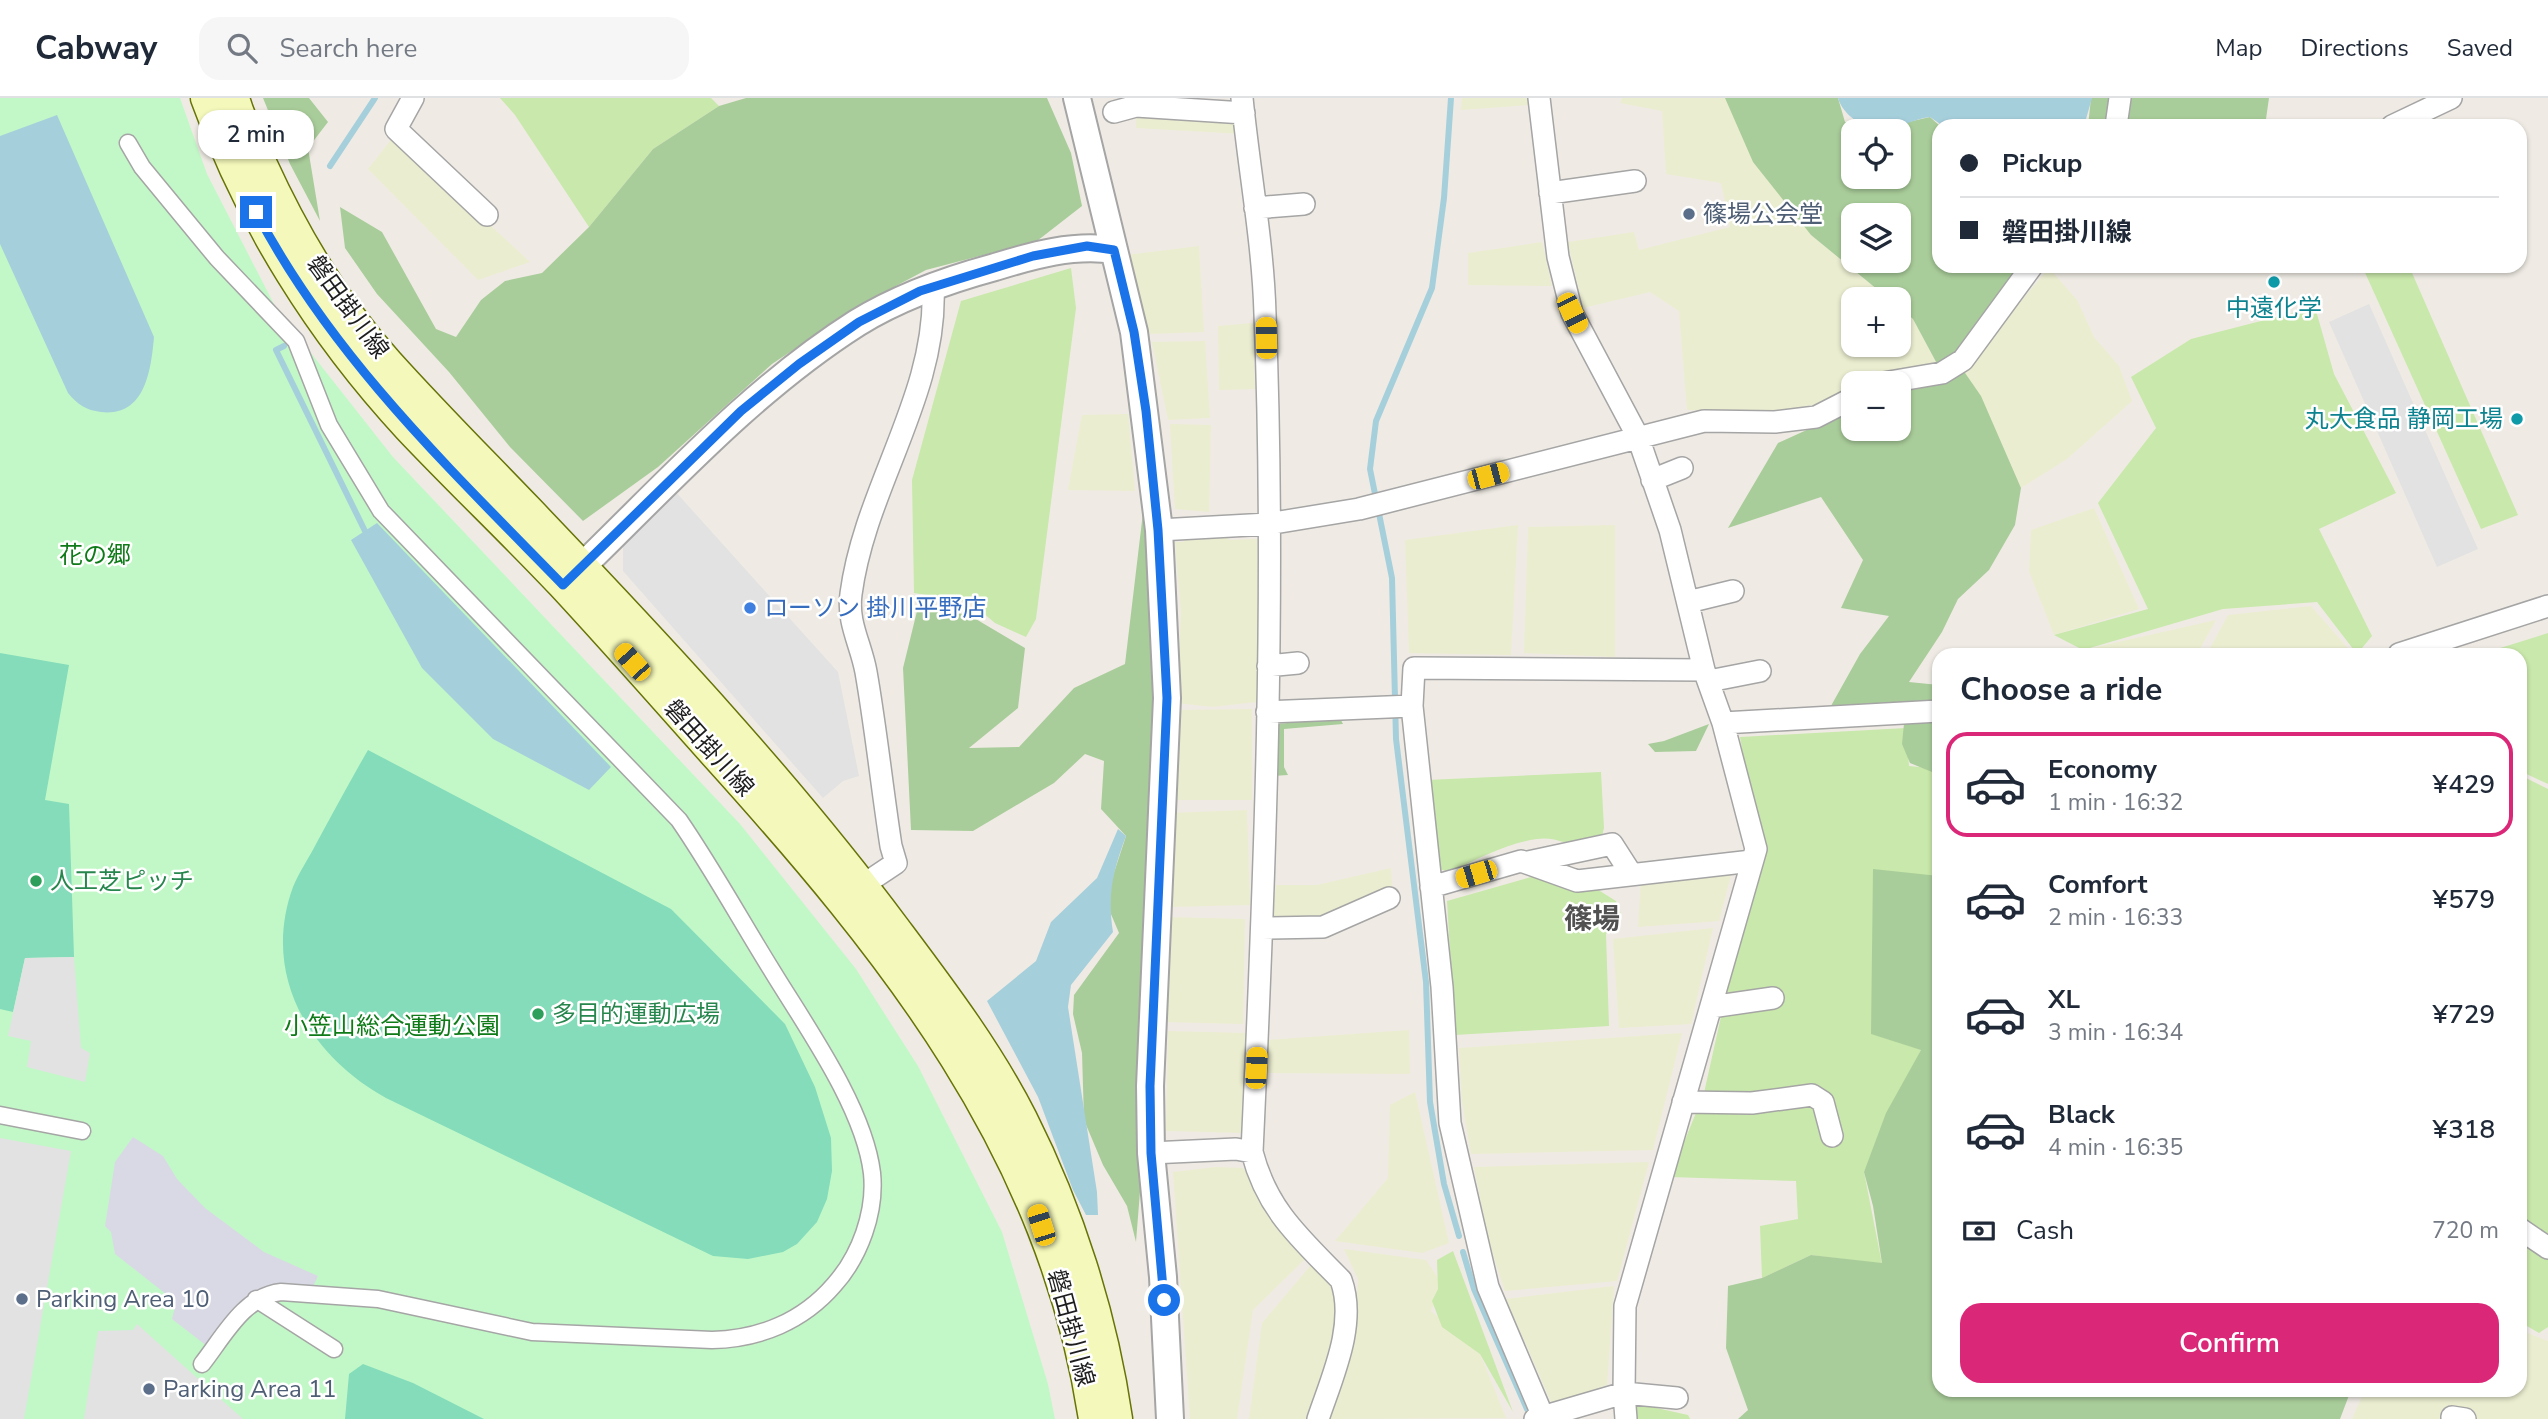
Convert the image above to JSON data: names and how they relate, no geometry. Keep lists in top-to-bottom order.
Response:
{
  "streets": {
    "main road": ["磐田掛川線"]
  },
  "districts": ["篠場"],
  "parks": ["花の郷", "小笠山総合運動公園"],
  "places": [
    "篠場公会堂",
    "中遠化学",
    "丸大食品 静岡工場",
    "ローソン 掛川平野店",
    "人工芝ピッチ",
    "多目的運動広場",
    "Parking Area 10",
    "Parking Area 11"
  ],
  "page": {
    "header": "Cabway",
    "search": "Search here",
    "nav": ["Map", "Directions", "Saved"],
    "bubble": "2 min",
    "map_buttons": ["+", "−"],
    "banner": ["Pickup", "磐田掛川線"],
    "heading": "Choose a ride",
    "list": [
      {
        "name": "Economy",
        "note": "1 min · 16:32",
        "value": "¥429"
      },
      {
        "name": "Comfort",
        "note": "2 min · 16:33",
        "value": "¥579"
      },
      {
        "name": "XL",
        "note": "3 min · 16:34",
        "value": "¥729"
      },
      {
        "name": "Black",
        "note": "4 min · 16:35",
        "value": "¥318"
      }
    ],
    "pay": ["Cash", "720 m"],
    "buttons": "Confirm"
  }
}
